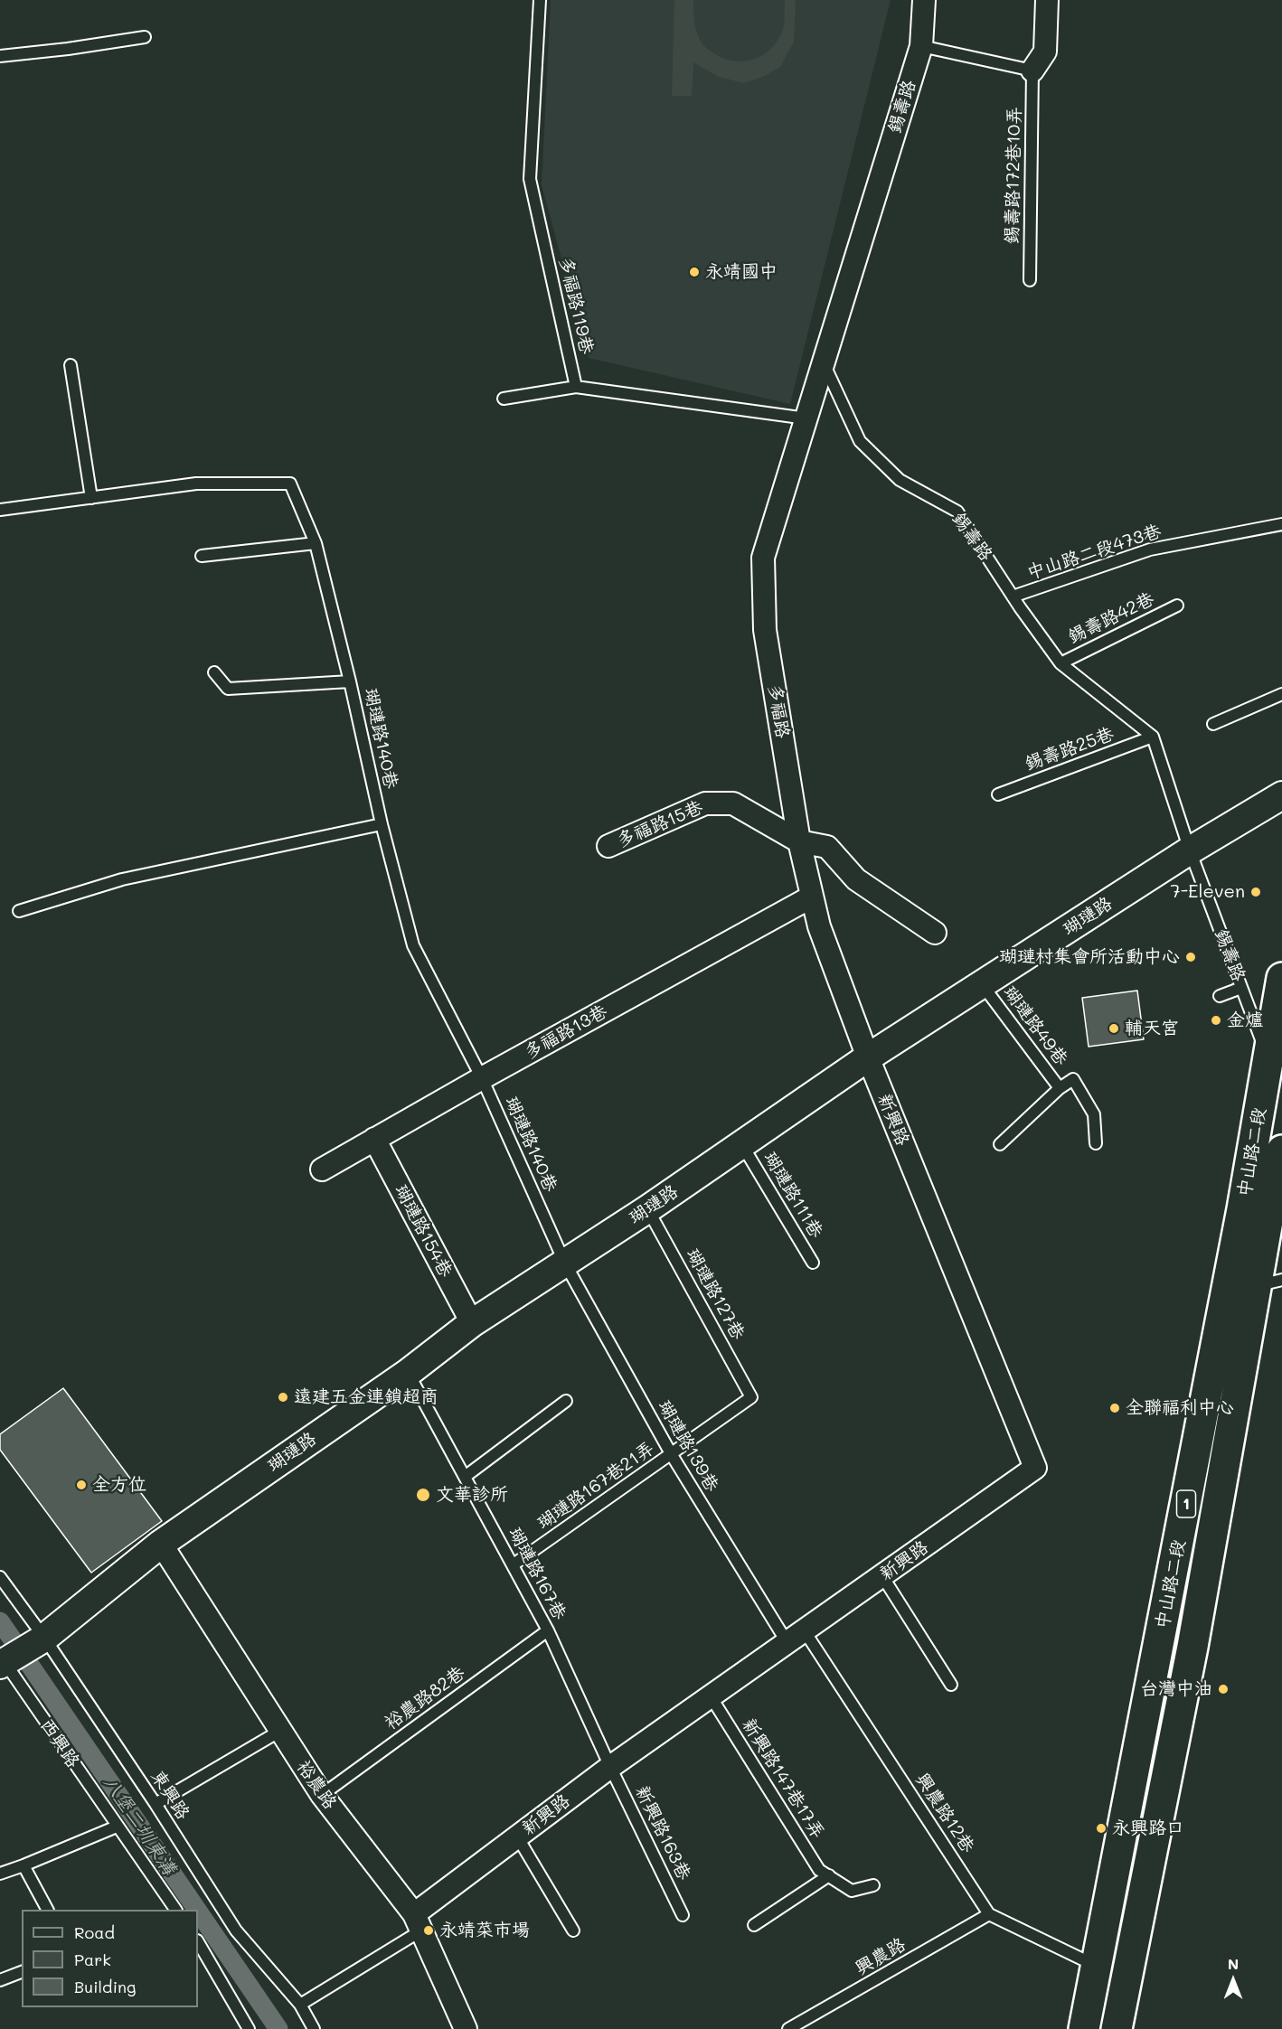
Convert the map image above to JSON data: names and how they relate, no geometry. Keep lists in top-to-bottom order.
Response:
{
  "streets": {
    "main road": ["中山路二段", "1"],
    "street": [
      "錫壽路",
      "多福路",
      "多福路15巷",
      "瑚璉路",
      "多福路13巷",
      "新興路",
      "瑚璉路154巷",
      "裕農路"
    ],
    "lane": [
      "錫壽路172巷10弄",
      "多福路119巷",
      "中山路二段473巷",
      "錫壽路42巷",
      "瑚璉路140巷",
      "錫壽路25巷",
      "瑚璉路49巷",
      "瑚璉路111巷",
      "瑚璉路127巷",
      "瑚璉路139巷",
      "瑚璉路167巷21弄",
      "瑚璉路167巷",
      "裕農路82巷",
      "西興路",
      "新興路147巷17弄",
      "東興路",
      "興農路12巷",
      "新興路163巷",
      "興農路"
    ]
  },
  "crossings": [
    ["錫壽路", "中山路二段473巷"],
    ["錫壽路", "錫壽路42巷"],
    ["錫壽路", "多福路"],
    ["錫壽路", "錫壽路25巷"],
    ["錫壽路", "瑚璉路"],
    ["錫壽路", "中山路二段"],
    ["多福路", "多福路15巷"],
    ["多福路", "瑚璉路"],
    ["多福路", "多福路13巷"],
    ["多福路", "新興路"],
    ["瑚璉路140巷", "瑚璉路"],
    ["瑚璉路140巷", "多福路13巷"],
    ["瑚璉路140巷", "瑚璉路139巷"],
    ["瑚璉路", "瑚璉路49巷"],
    ["瑚璉路", "新興路"],
    ["瑚璉路", "瑚璉路111巷"],
    ["瑚璉路", "瑚璉路154巷"],
    ["瑚璉路", "瑚璉路127巷"],
    ["瑚璉路", "瑚璉路139巷"],
    ["瑚璉路", "瑚璉路167巷"],
    ["瑚璉路", "西興路"],
    ["瑚璉路", "裕農路"],
    ["瑚璉路", "東興路"],
    ["多福路13巷", "瑚璉路154巷"],
    ["新興路", "瑚璉路139巷"],
    ["新興路", "瑚璉路167巷"],
    ["新興路", "新興路147巷17弄"],
    ["新興路", "裕農路"],
    ["新興路", "東興路"],
    ["新興路", "興農路12巷"],
    ["新興路", "新興路163巷"],
    ["瑚璉路127巷", "瑚璉路167巷21弄"],
    ["瑚璉路139巷", "瑚璉路167巷21弄"],
    ["瑚璉路139巷", "興農路12巷"],
    ["瑚璉路167巷21弄", "瑚璉路167巷"],
    ["瑚璉路167巷", "裕農路82巷"],
    ["瑚璉路167巷", "新興路163巷"],
    ["裕農路82巷", "裕農路"],
    ["興農路12巷", "興農路"]
  ],
  "water": ["八堡二圳東溝"],
  "places": [
    "永靖國中",
    "7-Eleven",
    "瑚璉村集會所活動中心",
    "金爐",
    "輔天宮",
    "遠建五金連鎖超商",
    "全聯福利中心",
    "全方位",
    "文華診所",
    "台灣中油",
    "永興路口",
    "永靖菜市場"
  ],
  "legend": ["Road", "Park", "Building"],
  "north": "top"
}
